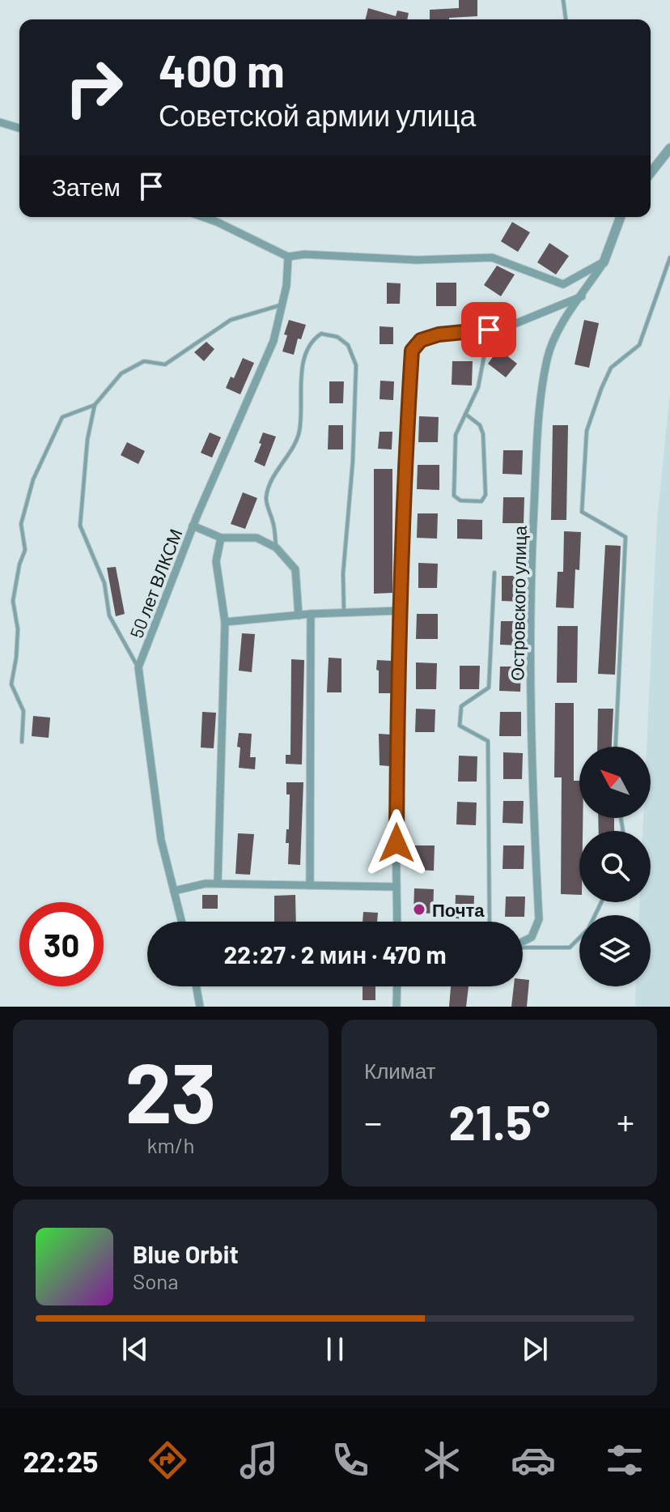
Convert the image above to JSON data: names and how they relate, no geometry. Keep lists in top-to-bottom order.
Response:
{
  "streets": {
    "street": ["50 лет ВЛКСМ", "Островского улица"]
  },
  "places": ["Почта"],
  "north": "top left",
  "page": {
    "turn": ["400 m", "Советской армии улица"],
    "then": "Затем",
    "limit": "30",
    "trip": "22:27 · 2 мин · 470 m",
    "tile": [
      ["23", "km/h"],
      "Климат"
    ],
    "heat": ["−", "21.5°", "+"],
    "song": ["Blue Orbit", "Sona"],
    "tabs": "22:25"
  }
}
